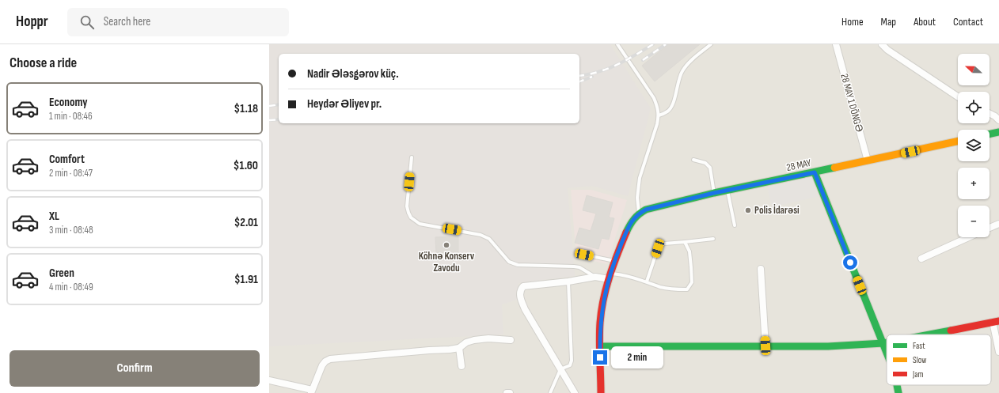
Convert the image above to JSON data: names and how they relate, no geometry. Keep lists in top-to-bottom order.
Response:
{
  "streets": {
    "street": ["28 MAY 1 DÖNGƏ", "28 MAY"]
  },
  "crossings": [
    ["28 MAY 1 DÖNGƏ", "28 MAY"]
  ],
  "places": ["Polis İdarəsi", "Köhnə Konserv Zavodu"],
  "legend": ["Fast", "Slow", "Jam"],
  "north": "left",
  "page": {
    "header": "Hoppr",
    "search": "Search here",
    "nav": [
      "Home",
      "Map",
      "About",
      "Contact"
    ],
    "heading": "Choose a ride",
    "map_buttons": ["+", "−"],
    "banner": ["Nadir Ələsgərov küç.", "Heydər Əliyev pr."],
    "list": [
      {
        "name": "Economy",
        "note": "1 min · 08:46",
        "value": "$1.18"
      },
      {
        "name": "Comfort",
        "note": "2 min · 08:47",
        "value": "$1.60"
      },
      {
        "name": "XL",
        "note": "3 min · 08:48",
        "value": "$2.01"
      },
      {
        "name": "Green",
        "note": "4 min · 08:49",
        "value": "$1.91"
      }
    ],
    "buttons": "Confirm",
    "bubble": "2 min"
  }
}
